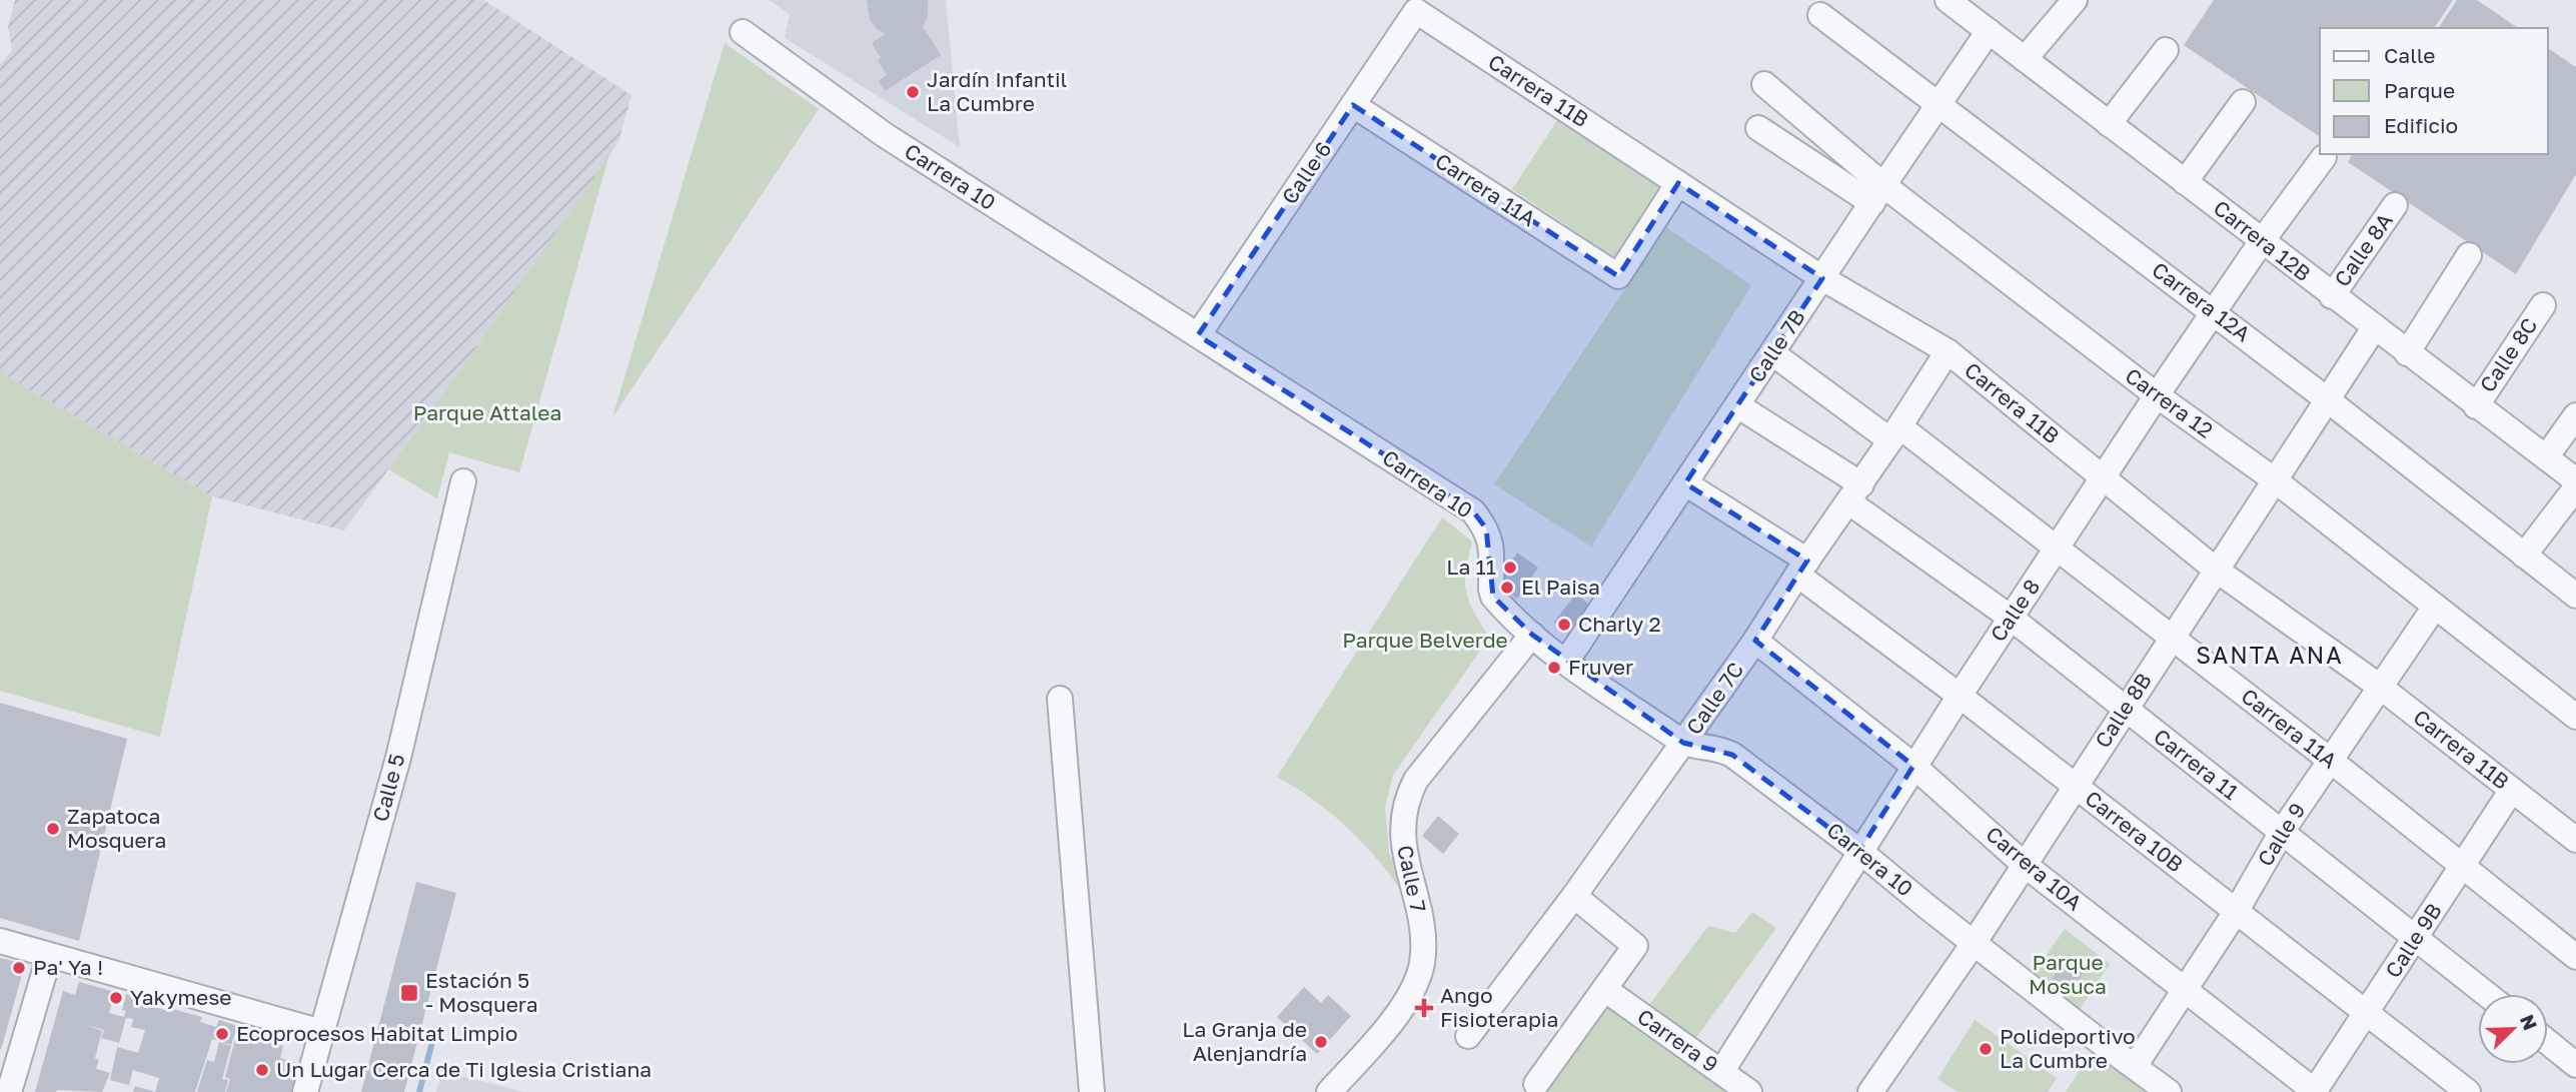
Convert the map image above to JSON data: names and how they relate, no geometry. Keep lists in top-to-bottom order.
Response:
{
  "streets": {
    "street": [
      "Carrera 11B",
      "Calle 6",
      "Carrera 10",
      "Carrera 11A",
      "Carrera 12B",
      "Calle 8A",
      "Carrera 12A",
      "Calle 7B",
      "Calle 8C",
      "Carrera 12",
      "Calle 8",
      "Calle 7C",
      "Calle 8B",
      "Carrera 11",
      "Calle 5",
      "Carrera 10B",
      "Calle 9",
      "Carrera 10A",
      "Calle 7",
      "Calle 9B",
      "Carrera 9"
    ]
  },
  "crossings": [
    ["Carrera 11B", "Calle 6"],
    ["Carrera 11B", "Carrera 11A"],
    ["Carrera 11B", "Calle 7B"],
    ["Carrera 11B", "Calle 8"],
    ["Carrera 11B", "Calle 7C"],
    ["Carrera 11B", "Calle 8B"],
    ["Carrera 11B", "Calle 9"],
    ["Carrera 11B", "Calle 9B"],
    ["Calle 6", "Carrera 10"],
    ["Calle 6", "Carrera 11A"],
    ["Carrera 10", "Calle 7B"],
    ["Carrera 10", "Calle 8"],
    ["Carrera 10", "Calle 7C"],
    ["Carrera 10", "Calle 8B"],
    ["Carrera 10", "Calle 9"],
    ["Carrera 10", "Calle 7"],
    ["Carrera 11A", "Calle 7B"],
    ["Carrera 11A", "Calle 8"],
    ["Carrera 11A", "Calle 7C"],
    ["Carrera 11A", "Calle 8B"],
    ["Carrera 11A", "Calle 9"],
    ["Carrera 11A", "Calle 9B"],
    ["Carrera 12B", "Calle 8A"],
    ["Carrera 12B", "Calle 7B"],
    ["Carrera 12B", "Calle 8C"],
    ["Carrera 12B", "Calle 8"],
    ["Carrera 12B", "Calle 8B"],
    ["Carrera 12A", "Calle 7B"],
    ["Carrera 12A", "Calle 8"],
    ["Carrera 12A", "Calle 8B"],
    ["Calle 7B", "Carrera 12"],
    ["Calle 7B", "Carrera 11"],
    ["Calle 7B", "Carrera 10B"],
    ["Carrera 12", "Calle 8"],
    ["Carrera 12", "Calle 8B"],
    ["Carrera 12", "Calle 9"],
    ["Calle 8", "Carrera 11"],
    ["Calle 8", "Carrera 10B"],
    ["Calle 8", "Carrera 10A"],
    ["Calle 8", "Carrera 9"],
    ["Calle 7C", "Carrera 11"],
    ["Calle 7C", "Carrera 10B"],
    ["Calle 7C", "Carrera 10A"],
    ["Calle 8B", "Carrera 11"],
    ["Calle 8B", "Carrera 10B"],
    ["Calle 8B", "Carrera 10A"],
    ["Carrera 11", "Calle 9"],
    ["Carrera 11", "Calle 9B"],
    ["Carrera 10B", "Calle 9"],
    ["Carrera 10B", "Calle 9B"],
    ["Calle 9", "Carrera 10A"],
    ["Carrera 10A", "Calle 9B"]
  ],
  "districts": ["SANTA ANA"],
  "parks": ["Parque Attalea", "Parque Belverde", "Parque Mosuca"],
  "places": {
    "other": [
      "Jardín Infantil La Cumbre",
      "La 11",
      "El Paisa",
      "Charly 2",
      "Fruver",
      "Zapatoca Mosquera",
      "Pa' Ya !",
      "Yakymese",
      "Ecoprocesos Habitat Limpio",
      "La Granja de Alenjandría",
      "Polideportivo La Cumbre",
      "Un Lugar Cerca de Ti Iglesia Cristiana"
    ],
    "transit": ["Estación 5 - Mosquera"],
    "health": ["Ango Fisioterapia"]
  },
  "legend": ["Calle", "Parque", "Edificio"],
  "north": "top right"
}
